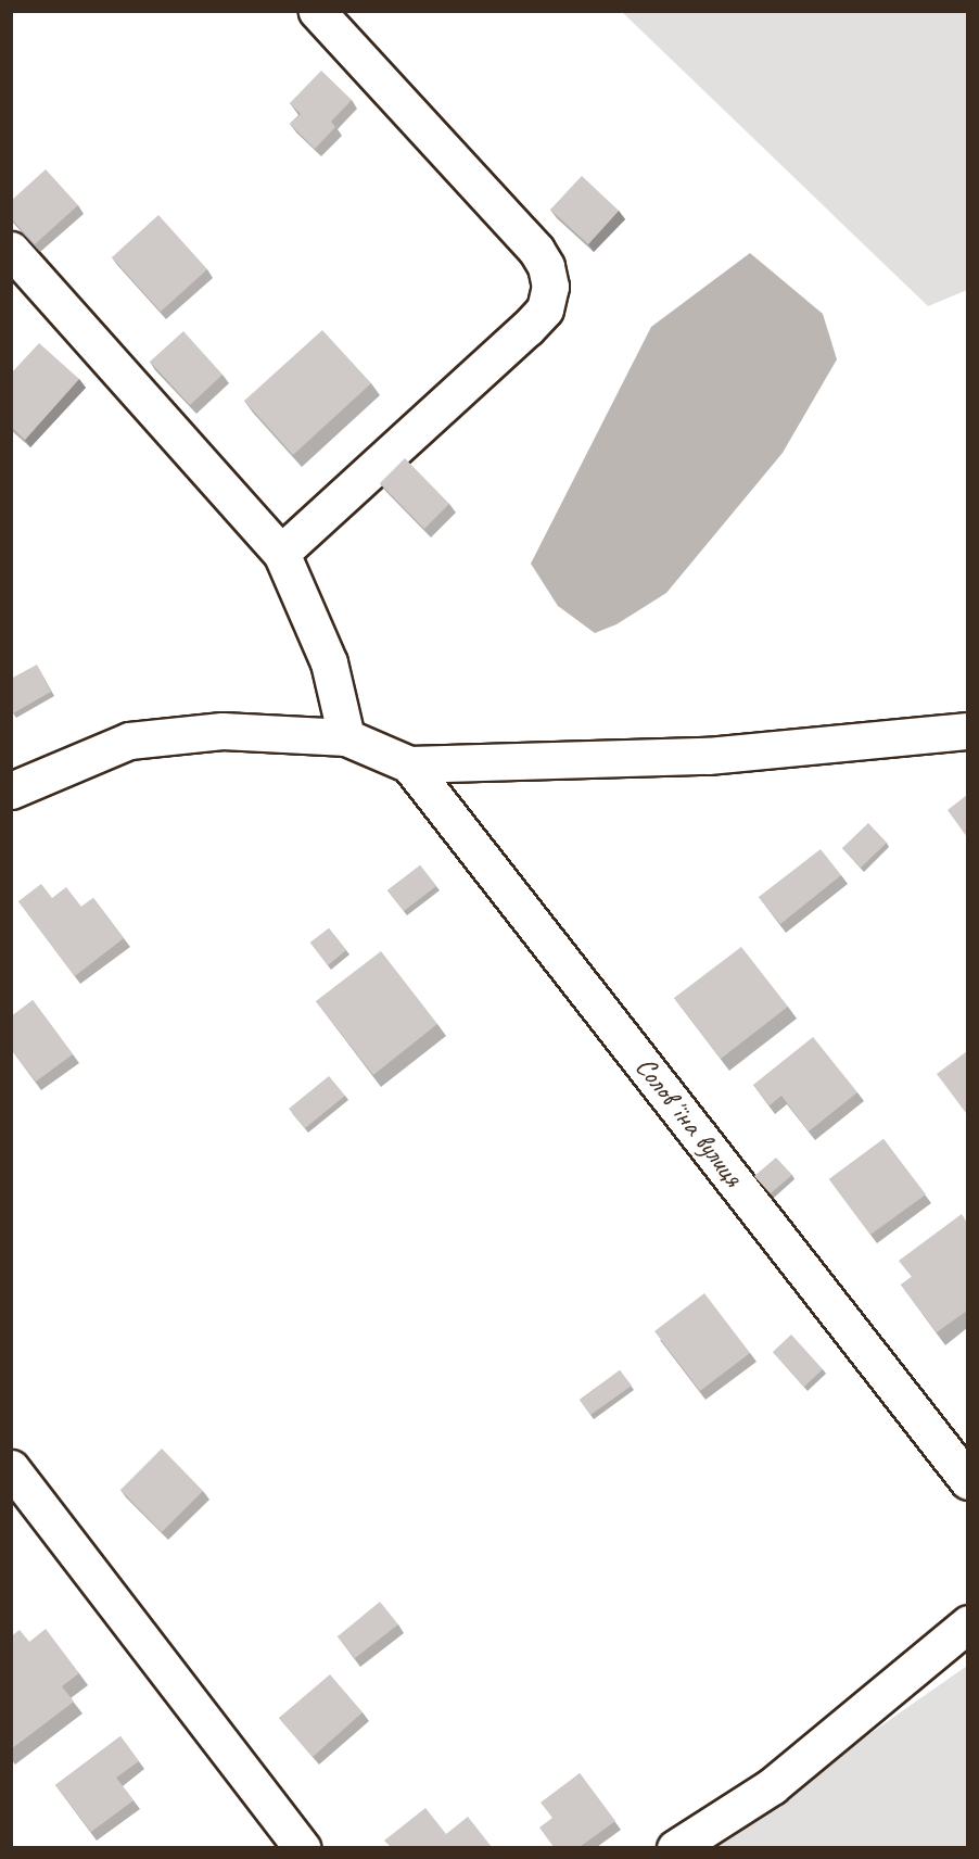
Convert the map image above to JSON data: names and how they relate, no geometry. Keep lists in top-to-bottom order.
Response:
{
  "streets": {
    "street": ["Соловʼїна вулиця"]
  }
}
